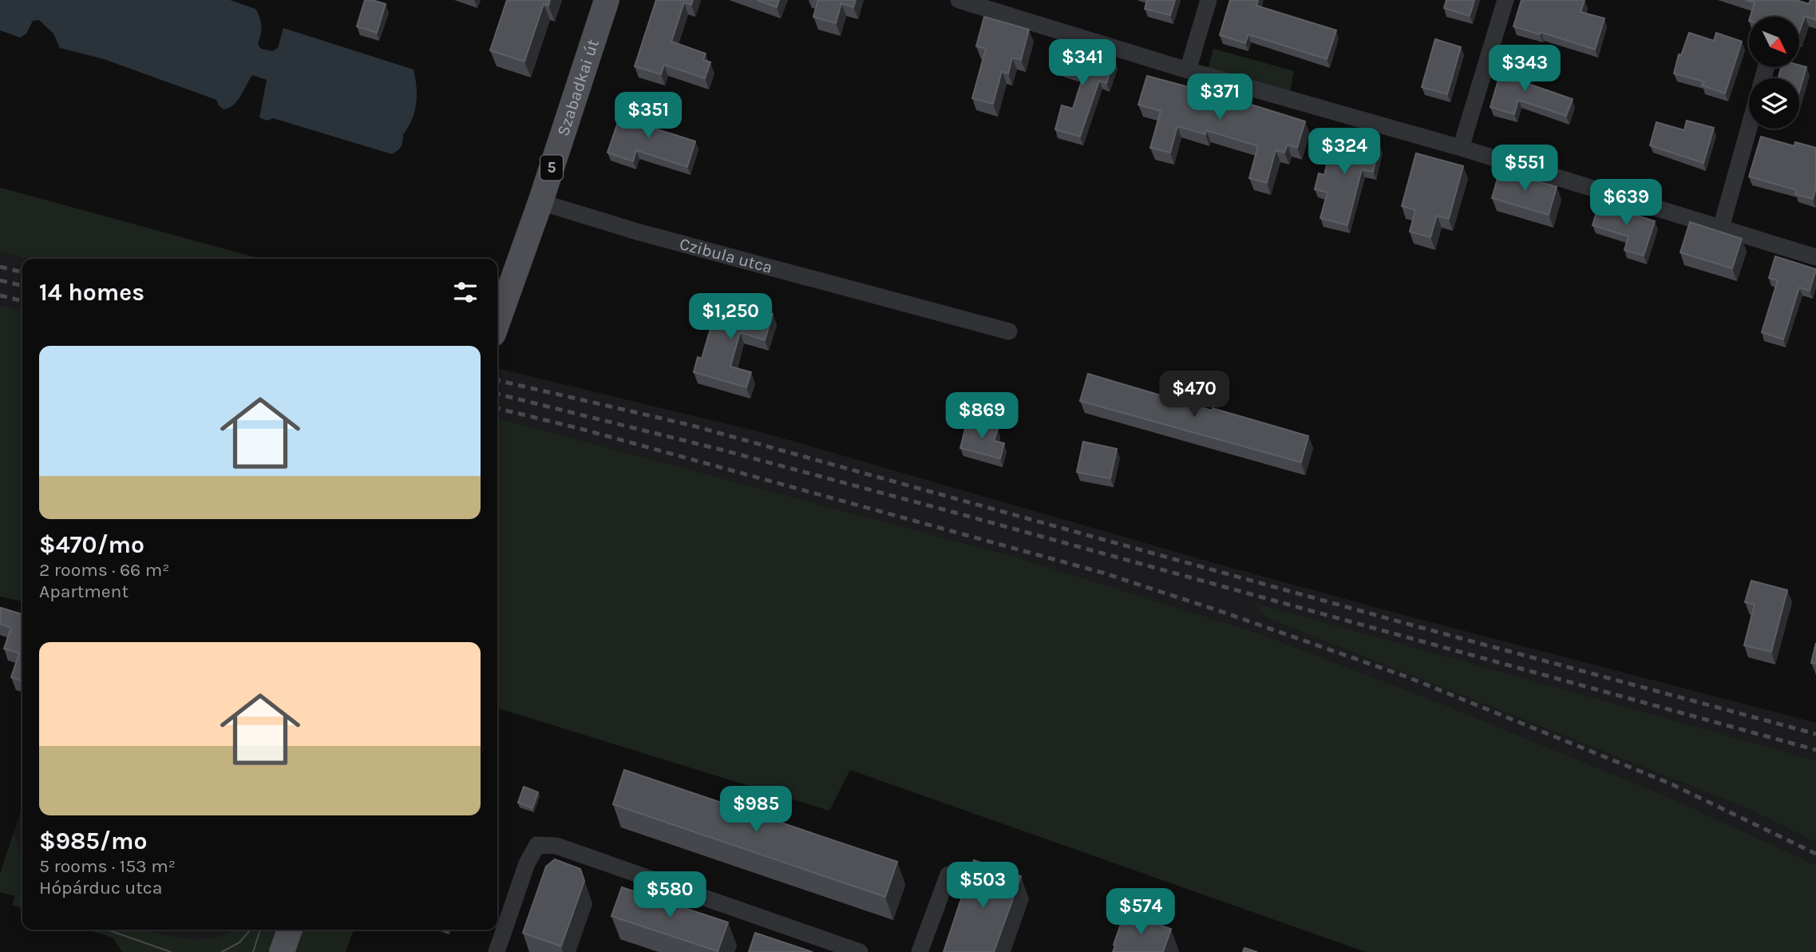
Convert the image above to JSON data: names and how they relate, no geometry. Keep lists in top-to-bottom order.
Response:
{
  "streets": {
    "main road": ["Szabadkai út", "5"],
    "street": ["Czibula utca"]
  },
  "crossings": [
    ["Szabadkai út", "Czibula utca"]
  ],
  "north": "bottom right",
  "page": {
    "price": [
      "$341",
      "$343",
      "$371",
      "$351",
      "$324",
      "$551",
      "$639",
      "$1,250",
      "$470",
      "$869",
      "$985",
      "$503",
      "$580",
      "$574"
    ],
    "heading": "14 homes",
    "list": [
      {
        "name": "$470/mo",
        "note": "2 rooms · 66 m² · Apartment"
      },
      {
        "name": "$985/mo",
        "note": "5 rooms · 153 m² · Hópárduc utca"
      }
    ]
  }
}
